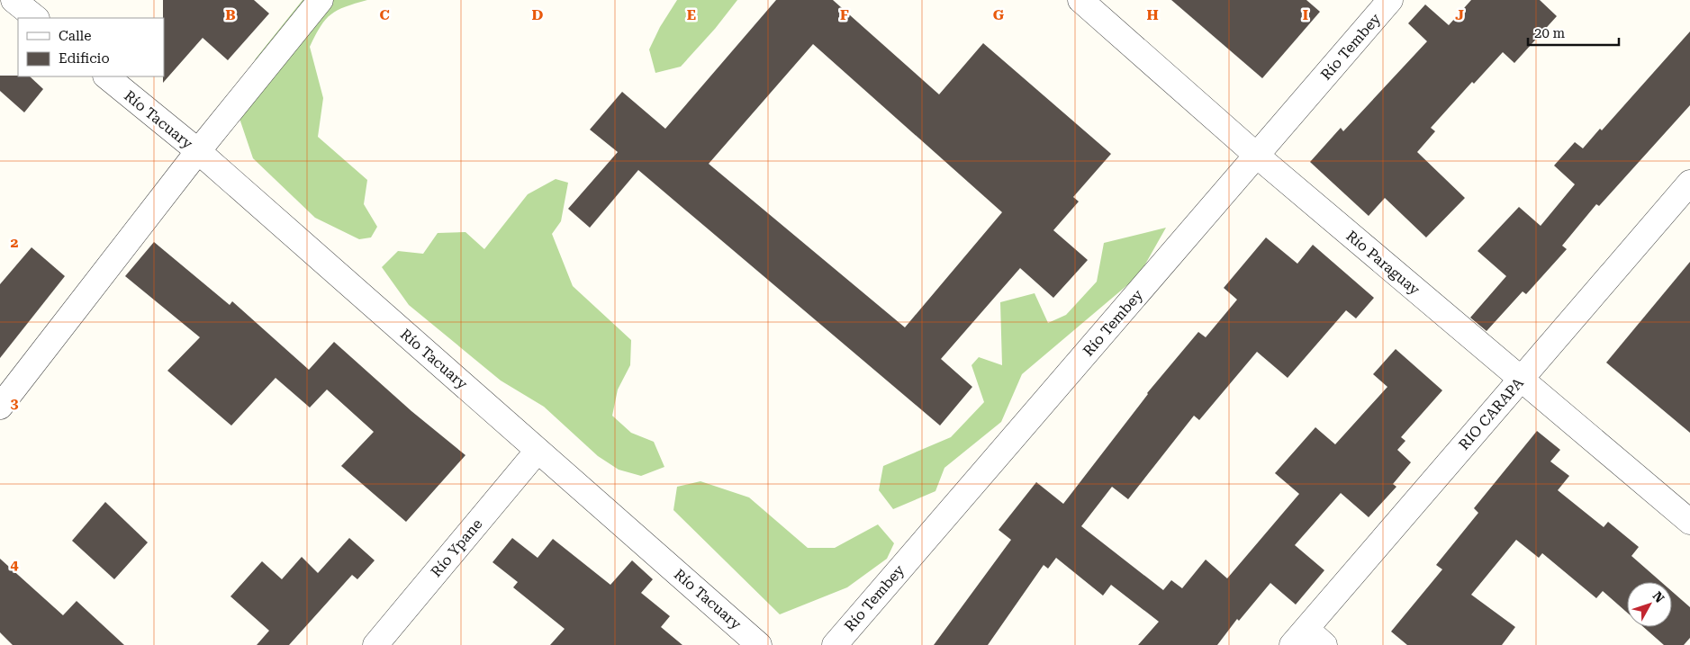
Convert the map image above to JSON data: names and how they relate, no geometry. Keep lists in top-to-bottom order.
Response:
{
  "streets": {
    "street": [
      "Río Tembey",
      "Río Tacuary",
      "Río Paraguay",
      "RIO CARAPA",
      "Río Ypane"
    ]
  },
  "crossings": [
    ["Río Tembey", "Río Paraguay"],
    ["Río Tacuary", "Río Ypane"],
    ["Río Paraguay", "RIO CARAPA"]
  ],
  "legend": ["Calle", "Edificio"],
  "scale_bar": "20 m",
  "north": "top right",
  "grid": {
    "columns": [
      "B",
      "C",
      "D",
      "E",
      "F",
      "G",
      "H",
      "I",
      "J"
    ],
    "rows": ["2", "3", "4"]
  }
}
